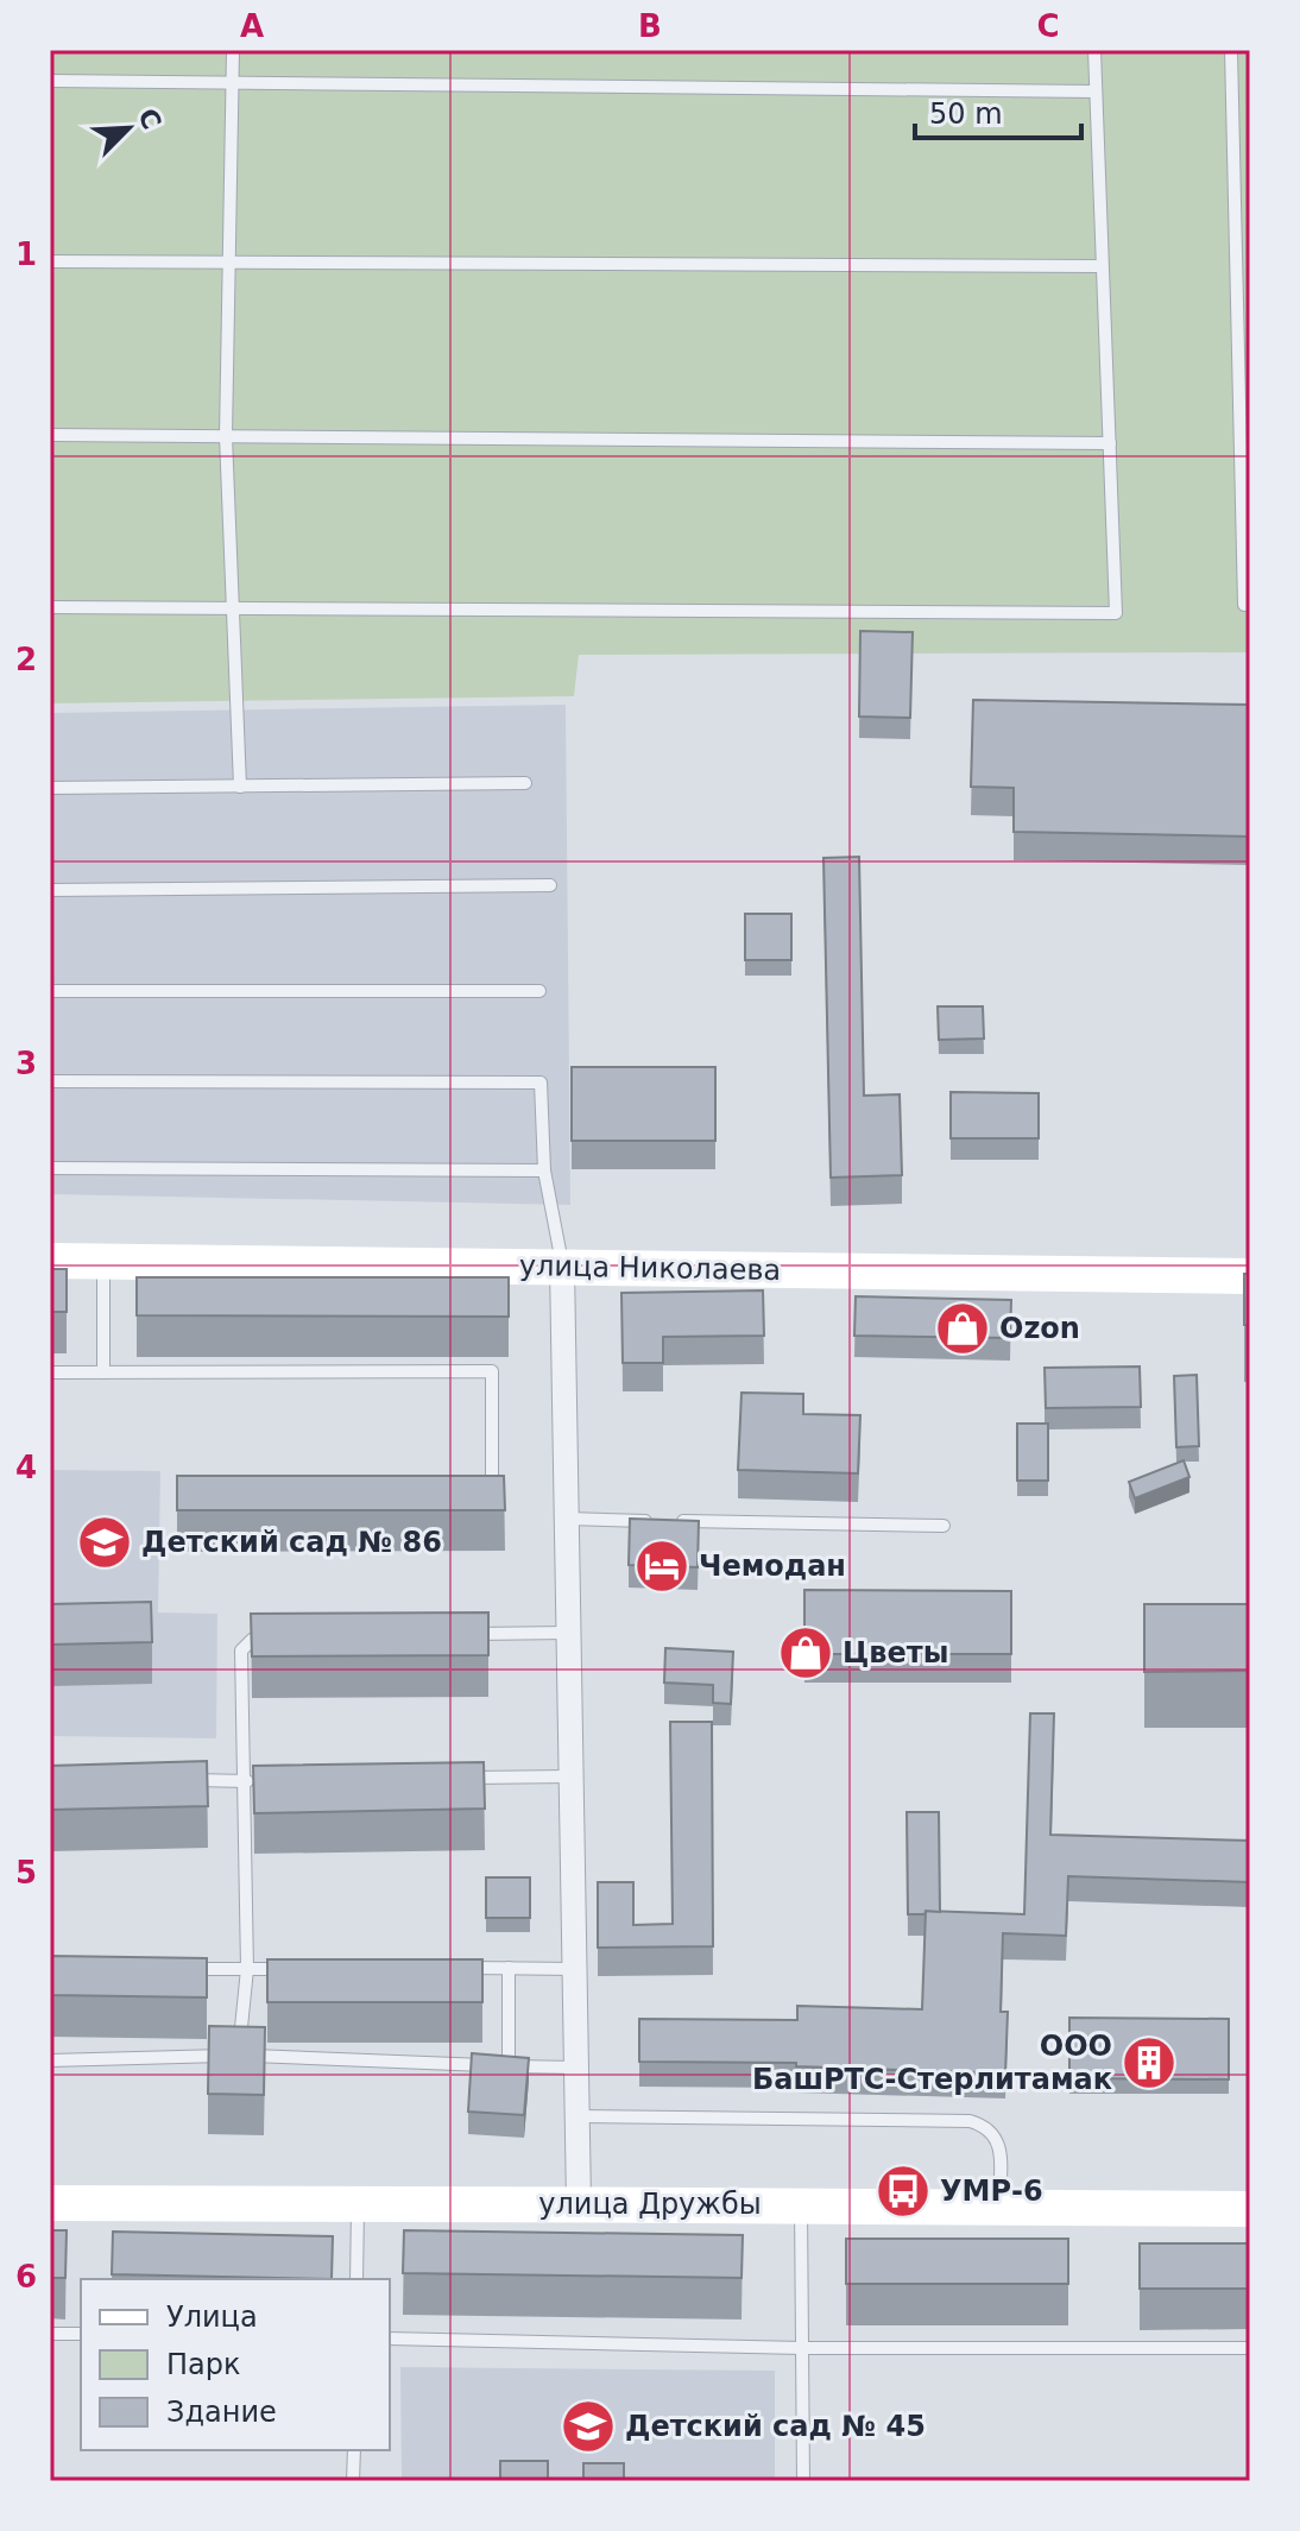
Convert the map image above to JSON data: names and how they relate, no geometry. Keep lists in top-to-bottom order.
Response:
{
  "streets": {
    "main road": ["улица Николаева", "улица Дружбы"]
  },
  "places": {
    "shop": ["Ozon", "Цветы"],
    "school or university": ["Детский сад № 86", "Детский сад № 45"],
    "hotel": ["Чемодан"],
    "building": ["ООО БашРТС-Стерлитамак"],
    "bus stop": ["УМР-6"]
  },
  "legend": ["Улица", "Парк", "Здание"],
  "scale_bar": "50 m",
  "north": "top right",
  "grid": {
    "columns": ["A", "B", "C"],
    "rows": [
      "1",
      "2",
      "3",
      "4",
      "5",
      "6"
    ]
  }
}
